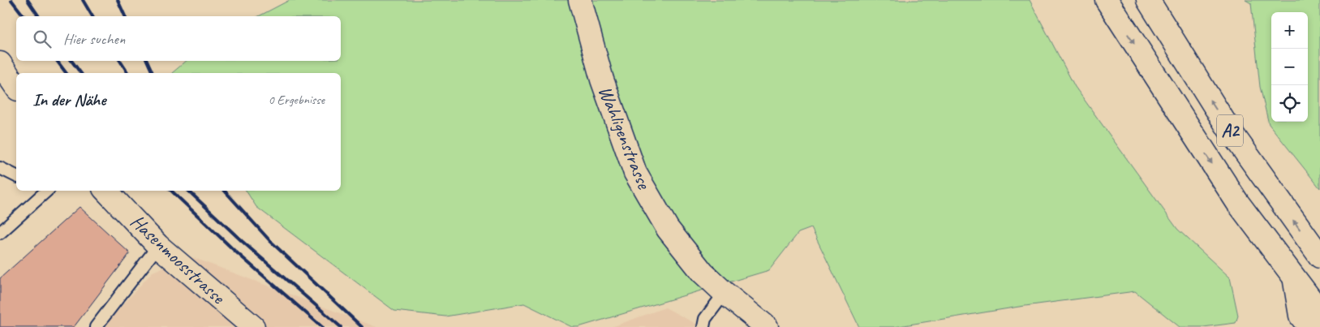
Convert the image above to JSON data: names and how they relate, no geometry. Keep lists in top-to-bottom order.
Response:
{
  "streets": {
    "main road": ["A2", "Wahligenstrasse", "Hasenmoosstrasse"]
  },
  "page": {
    "map_buttons": ["+", "−"],
    "search": "Hier suchen",
    "heading": ["In der Nähe", "0 Ergebnisse"]
  }
}
